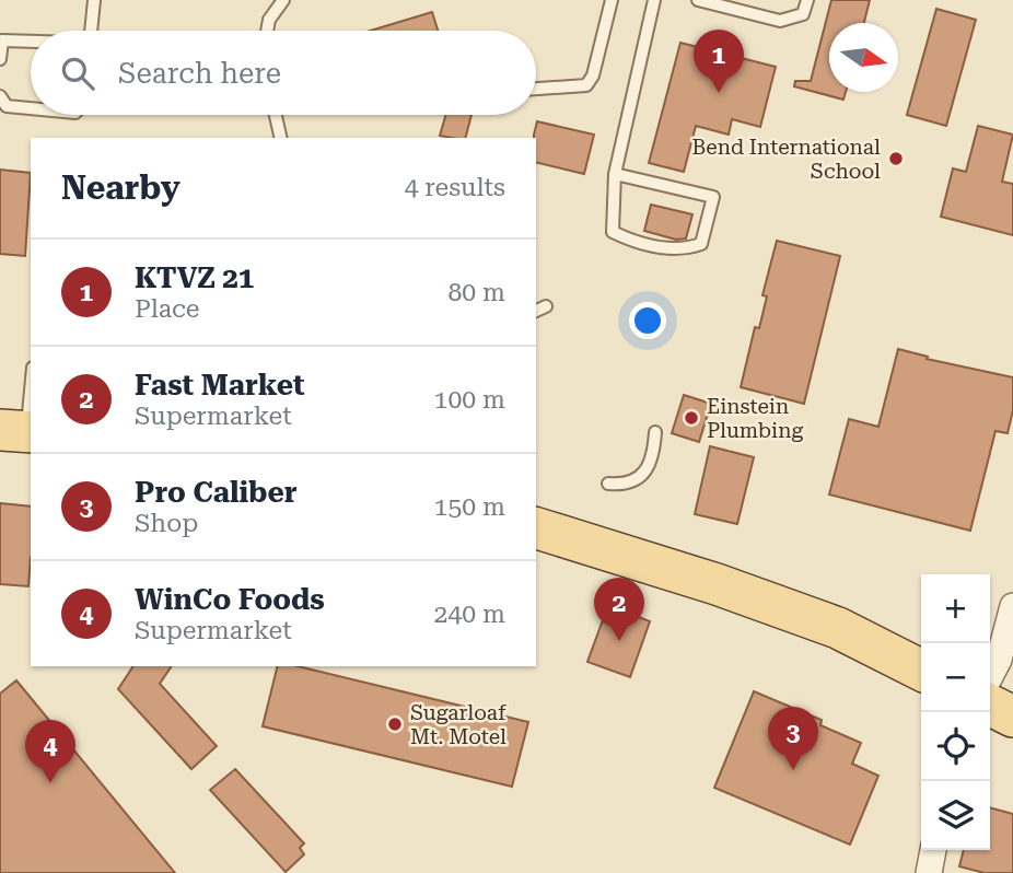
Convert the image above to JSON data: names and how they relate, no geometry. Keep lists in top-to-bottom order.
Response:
{
  "places": ["Bend International School", "Einstein Plumbing", "Sugarloaf Mt. Motel"],
  "north": "right",
  "page": {
    "pins": [
      "1",
      "2",
      "3",
      "4"
    ],
    "search": "Search here",
    "heading": ["Nearby", "4 results"],
    "list": [
      {
        "mark": "1",
        "name": "KTVZ 21",
        "note": "Place",
        "value": "80 m"
      },
      {
        "mark": "2",
        "name": "Fast Market",
        "note": "Supermarket",
        "value": "100 m"
      },
      {
        "mark": "3",
        "name": "Pro Caliber",
        "note": "Shop",
        "value": "150 m"
      },
      {
        "mark": "4",
        "name": "WinCo Foods",
        "note": "Supermarket",
        "value": "240 m"
      }
    ],
    "map_buttons": ["+", "−"]
  }
}
